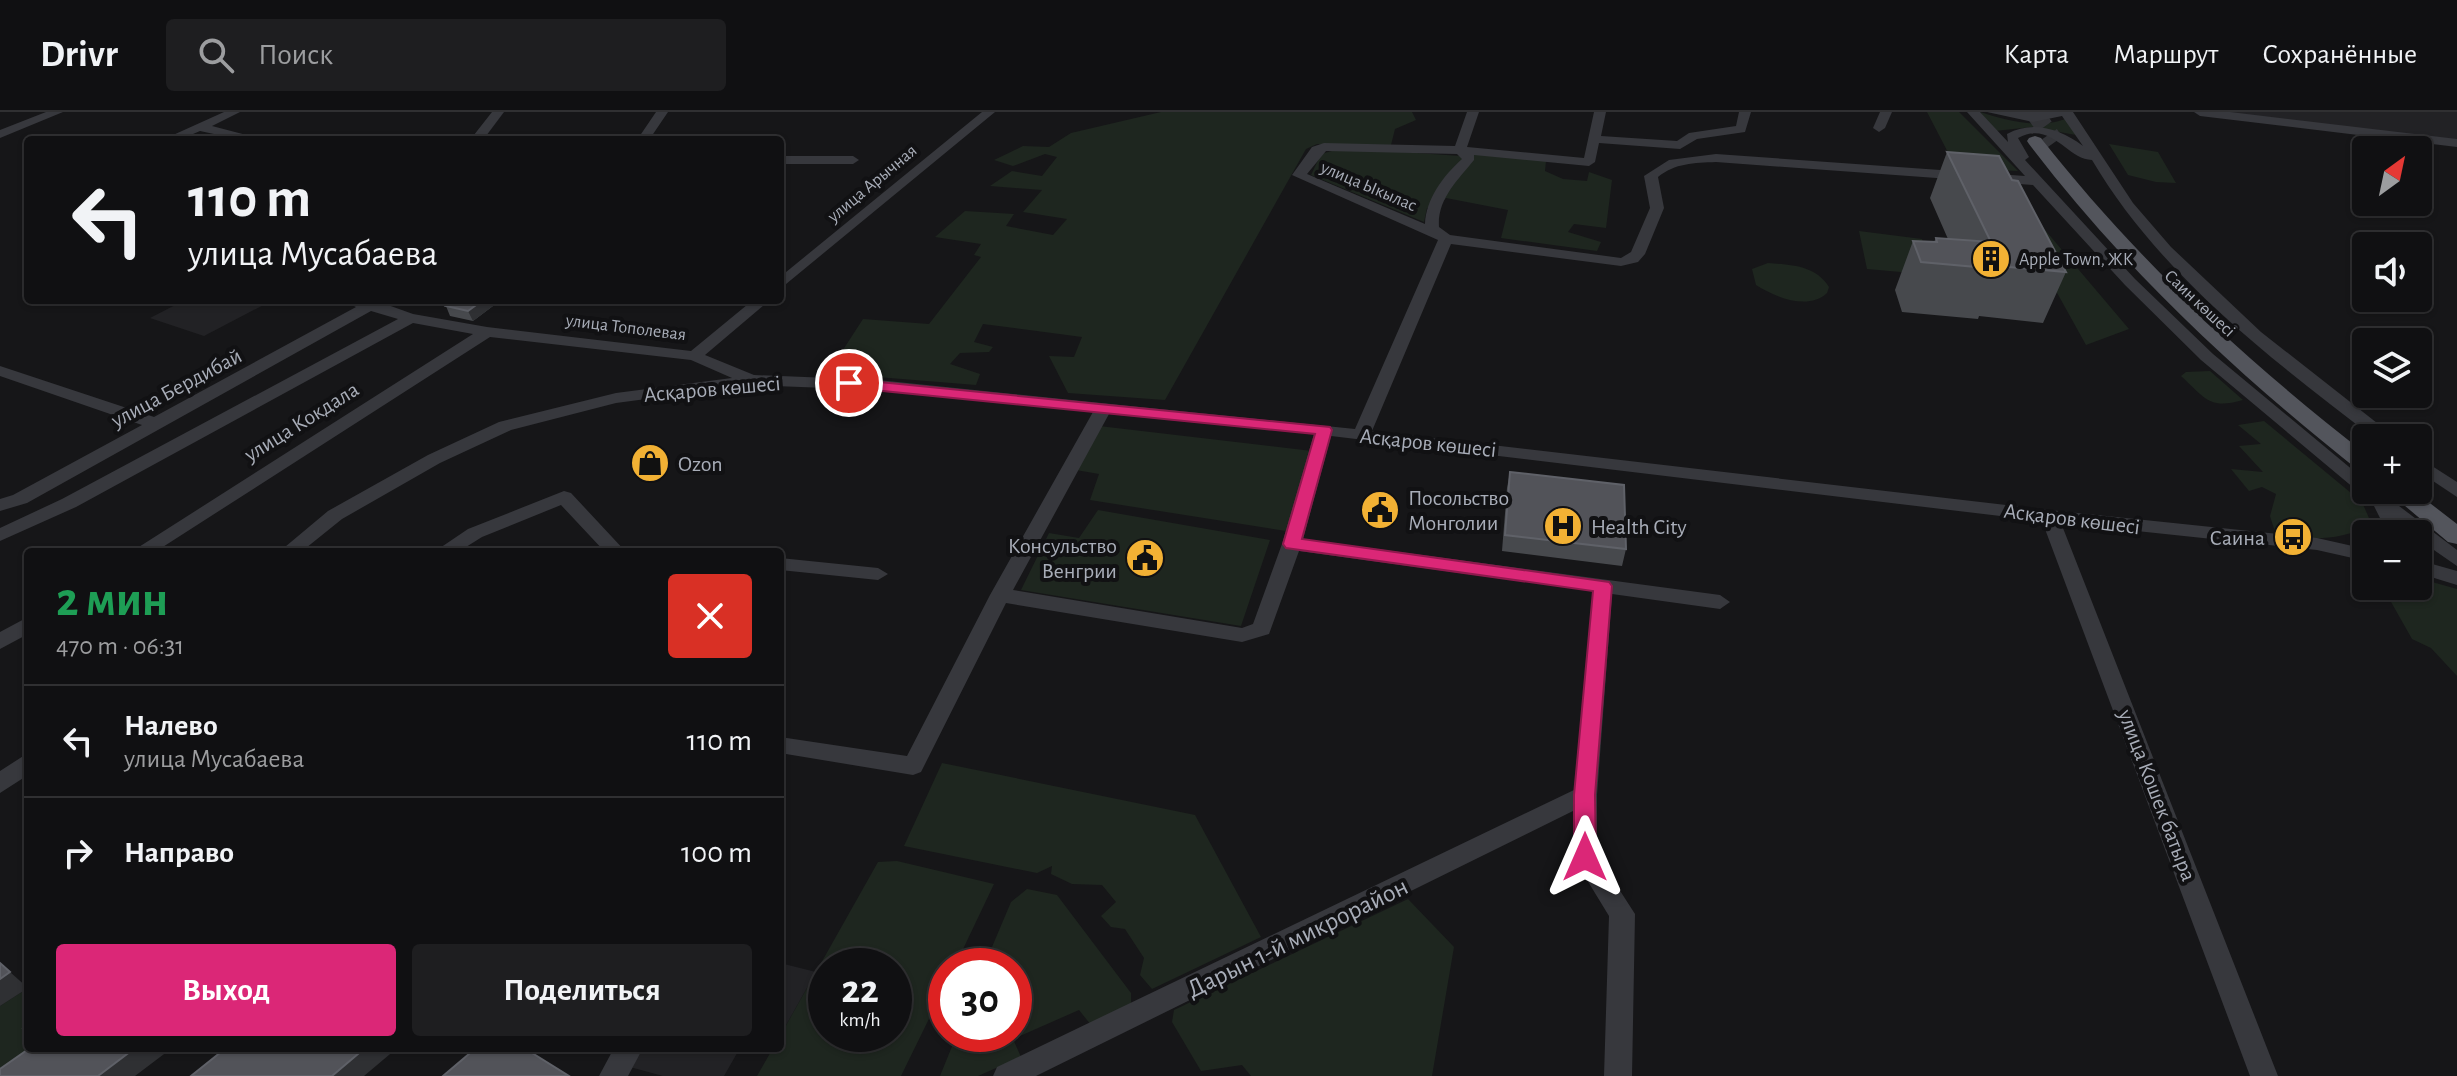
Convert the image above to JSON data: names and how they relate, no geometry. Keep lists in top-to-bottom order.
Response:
{
  "streets": {
    "main road": ["Саин көшесі"],
    "street": [
      "улица Арычная",
      "улица Ыкылас",
      "улица Тополевая",
      "улица Бердибай",
      "Асқаров көшесі",
      "улица Кокдала",
      "улица Кошек батыра",
      "Дарын 1-й микрорайон"
    ]
  },
  "crossings": [
    ["улица Тополевая", "Асқаров көшесі"],
    ["улица Тополевая", "улица Кокдала"],
    ["Асқаров көшесі", "улица Кошек батыра"]
  ],
  "places": {
    "building": ["Apple Town, ЖК"],
    "shop": ["Ozon"],
    "public building": ["Посольство Монголии", "Консульство Венгрии"],
    "hospital": ["Health City"],
    "bus stop": ["Саина"]
  },
  "north": "top right",
  "page": {
    "header": "Drivr",
    "search": "Поиск",
    "nav": ["Карта", "Маршрут", "Сохранённые"],
    "map_buttons": ["+", "−"],
    "turn": ["110 m", "улица Мусабаева"],
    "heading": ["2 мин", "470 m · 06:31"],
    "list": [
      {
        "name": "Налево",
        "note": "улица Мусабаева",
        "value": "110 m"
      },
      {
        "name": "Направо",
        "value": "100 m"
      }
    ],
    "buttons": ["Выход", "Поделиться"],
    "speed": "22 km/h",
    "limit": "30"
  }
}
